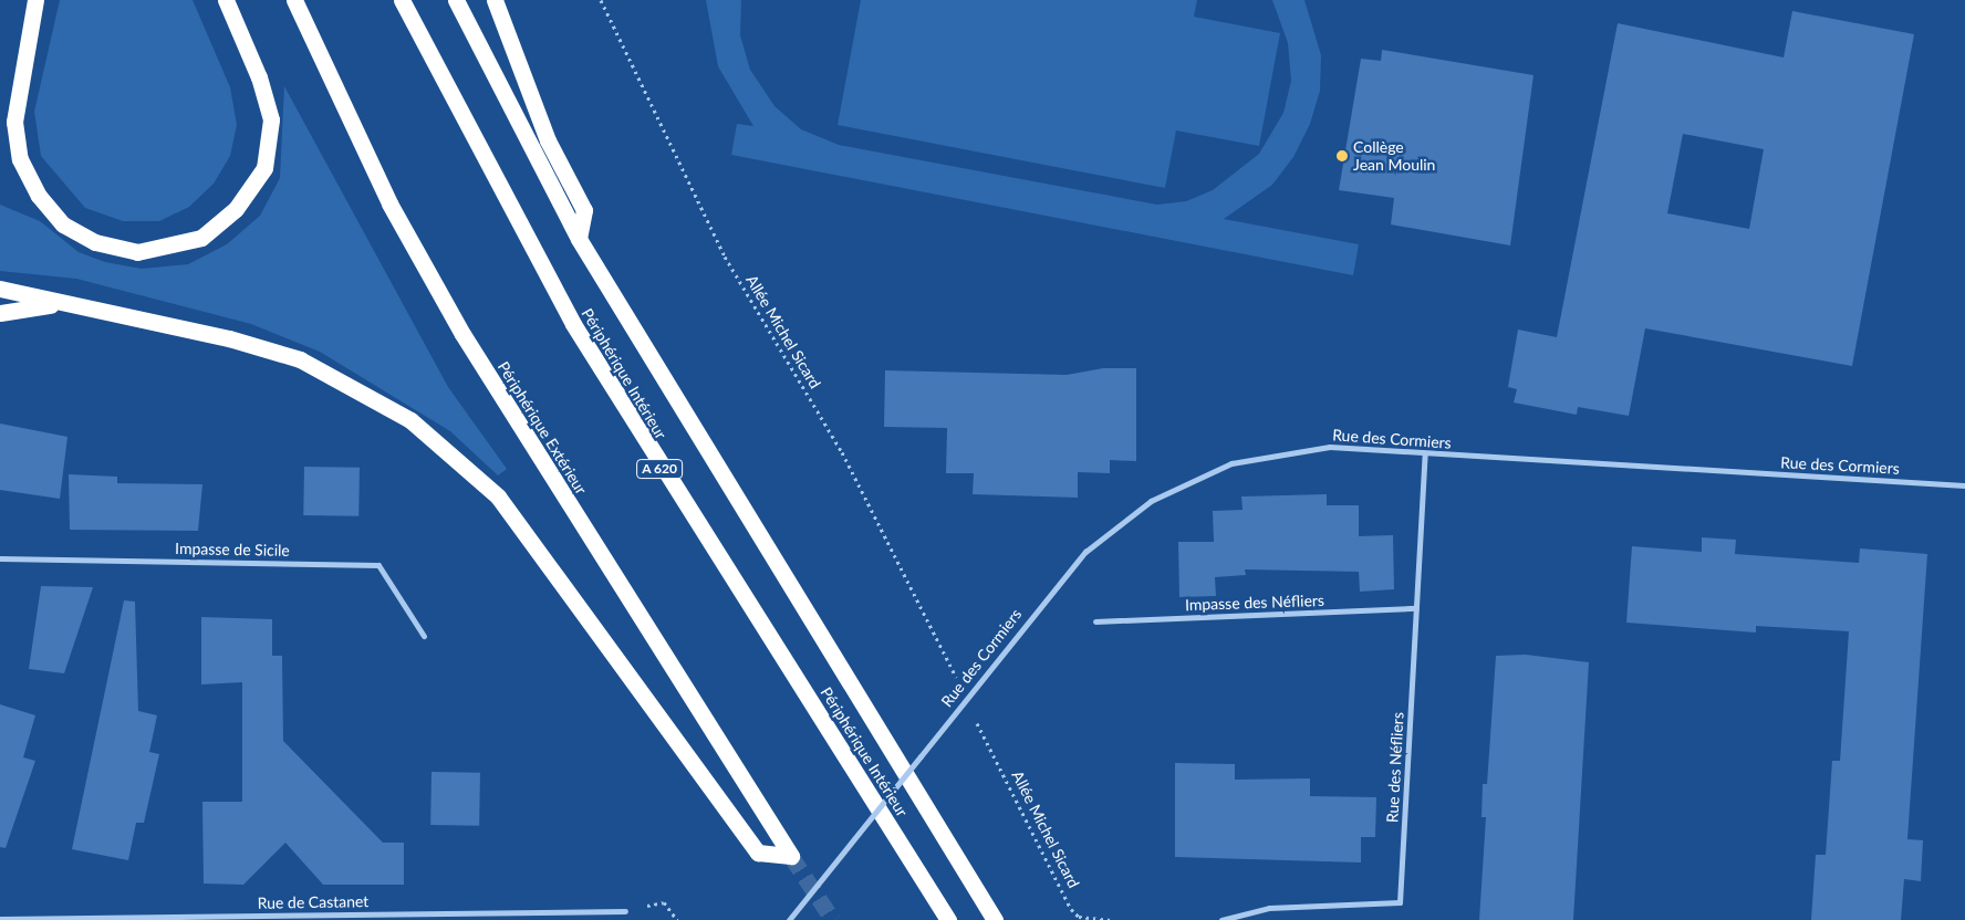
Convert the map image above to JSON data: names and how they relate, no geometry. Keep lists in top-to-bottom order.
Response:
{
  "streets": {
    "highway": ["Périphérique Intérieur", "Périphérique Extérieur", "A 620"],
    "street": [
      "Rue des Cormiers",
      "Impasse de Sicile",
      "Impasse des Néfliers",
      "Rue des Néfliers",
      "Rue de Castanet"
    ],
    "path": ["Allée Michel Sicard"]
  },
  "crossings": [
    ["Rue des Cormiers", "Rue des Néfliers"],
    ["Impasse des Néfliers", "Rue des Néfliers"]
  ],
  "places": ["Collège Jean Moulin"]
}
